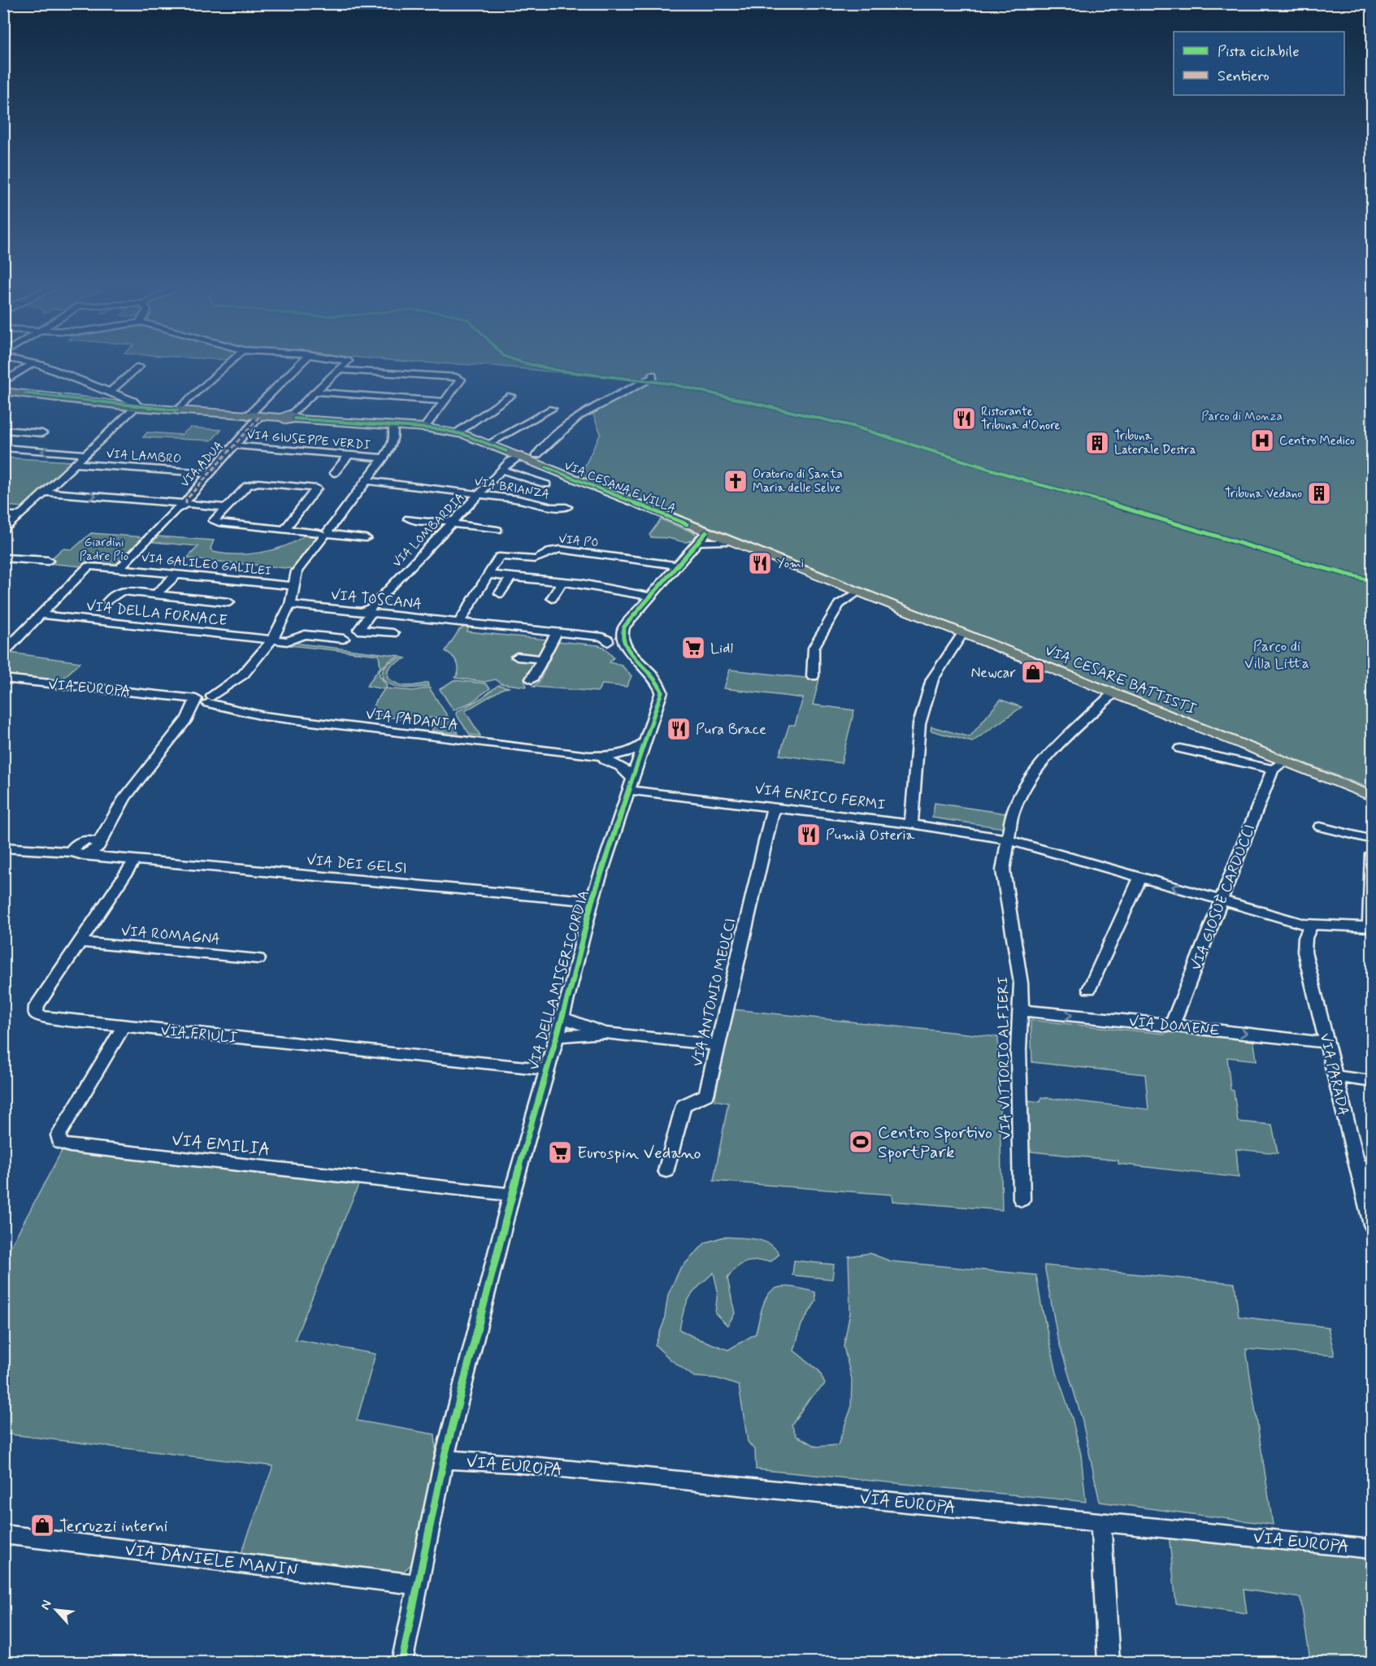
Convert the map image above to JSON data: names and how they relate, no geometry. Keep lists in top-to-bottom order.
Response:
{
  "streets": {
    "main road": ["VIA CESANA E VILLA", "VIA CESARE BATTISTI"],
    "street": [
      "VIA GIUSEPPE VERDI",
      "VIA LAMBRO",
      "VIA ADUA",
      "VIA BRIANZA",
      "VIA LOMBARDIA",
      "VIA PO",
      "VIA GALILEO GALILEI",
      "VIA TOSCANA",
      "VIA DELLA FORNACE",
      "VIA EUROPA",
      "VIA PADANIA",
      "VIA ENRICO FERMI",
      "VIA DEI GELSI",
      "VIA GIOSUÈ CARDUCCI",
      "VIA ROMAGNA",
      "VIA DELLA MISERICORDIA",
      "VIA ANTONIO MEUCCI",
      "VIA DOMENE",
      "VIA FRIULI",
      "VIA VITTORIO ALFIERI",
      "VIA PARADA",
      "VIA EMILIA",
      "VIA DANIELE MANIN"
    ]
  },
  "crossings": [
    ["VIA GIUSEPPE VERDI", "VIA ADUA"],
    ["VIA LAMBRO", "VIA ADUA"],
    ["VIA ADUA", "VIA CESANA E VILLA"],
    ["VIA ADUA", "VIA GALILEO GALILEI"],
    ["VIA CESANA E VILLA", "VIA LOMBARDIA"],
    ["VIA CESANA E VILLA", "VIA CESARE BATTISTI"],
    ["VIA BRIANZA", "VIA LOMBARDIA"],
    ["VIA LOMBARDIA", "VIA TOSCANA"],
    ["VIA PO", "VIA TOSCANA"],
    ["VIA PO", "VIA DELLA MISERICORDIA"],
    ["VIA GALILEO GALILEI", "VIA DELLA FORNACE"],
    ["VIA CESARE BATTISTI", "VIA DELLA MISERICORDIA"],
    ["VIA CESARE BATTISTI", "VIA VITTORIO ALFIERI"],
    ["VIA EUROPA", "VIA PADANIA"],
    ["VIA EUROPA", "VIA DELLA MISERICORDIA"],
    ["VIA PADANIA", "VIA ENRICO FERMI"],
    ["VIA PADANIA", "VIA DELLA MISERICORDIA"],
    ["VIA ENRICO FERMI", "VIA GIOSUÈ CARDUCCI"],
    ["VIA ENRICO FERMI", "VIA DELLA MISERICORDIA"],
    ["VIA ENRICO FERMI", "VIA ANTONIO MEUCCI"],
    ["VIA ENRICO FERMI", "VIA VITTORIO ALFIERI"],
    ["VIA ENRICO FERMI", "VIA PARADA"],
    ["VIA DEI GELSI", "VIA DELLA MISERICORDIA"],
    ["VIA DEI GELSI", "VIA FRIULI"],
    ["VIA GIOSUÈ CARDUCCI", "VIA DOMENE"],
    ["VIA ROMAGNA", "VIA FRIULI"],
    ["VIA DELLA MISERICORDIA", "VIA FRIULI"],
    ["VIA DELLA MISERICORDIA", "VIA EMILIA"],
    ["VIA DELLA MISERICORDIA", "VIA DANIELE MANIN"],
    ["VIA DOMENE", "VIA VITTORIO ALFIERI"],
    ["VIA DOMENE", "VIA PARADA"],
    ["VIA FRIULI", "VIA EMILIA"]
  ],
  "one_way": ["VIA DOMENE"],
  "parks": ["Parco di Monza", "Giardini Padre Pio", "Parco di Villa Litta"],
  "places": {
    "restaurant": [
      "Ristorante Tribuna d'Onore",
      "Yomi",
      "Pura Brace",
      "Pumià Osteria"
    ],
    "hospital": ["Centro Medico"],
    "building": ["Tribuna Laterale Destra", "Tribuna Vedano"],
    "church": ["Oratorio di Santa Maria delle Selve"],
    "supermarket": ["Lidl", "Eurospin Vedano"],
    "shop": ["Newcar", "Terruzzi interni"],
    "sports": ["Centro Sportivo SportPark"]
  },
  "legend": ["Pista ciclabile", "Sentiero"],
  "north": "top left"
}
